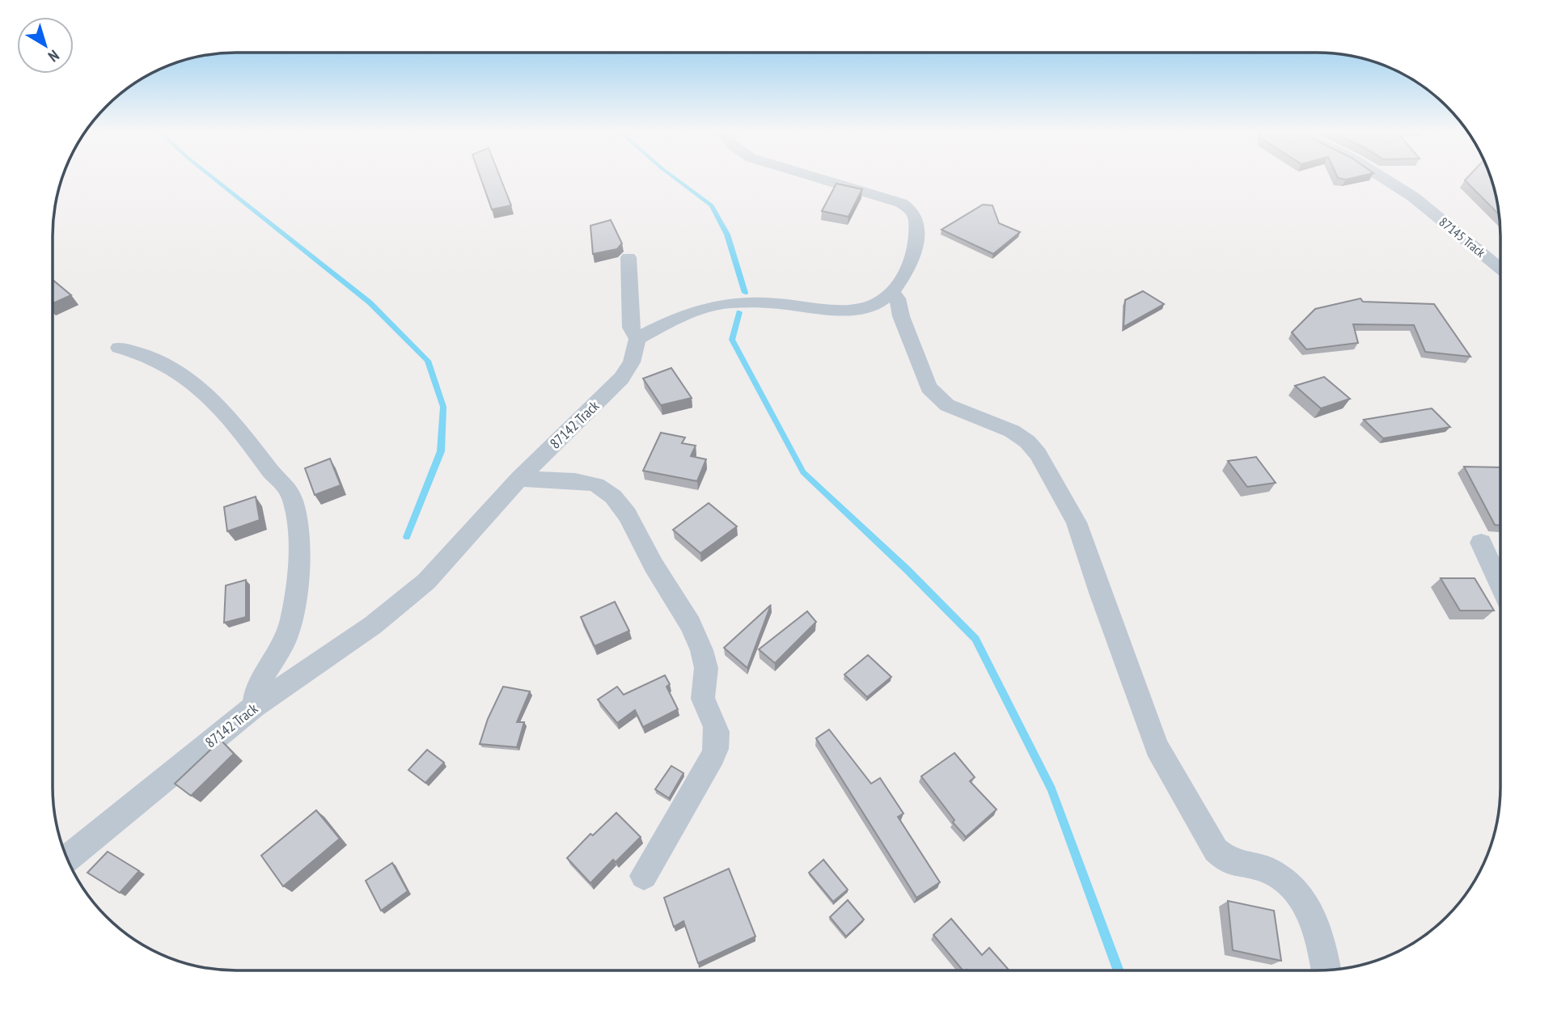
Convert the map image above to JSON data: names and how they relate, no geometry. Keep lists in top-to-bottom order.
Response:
{
  "streets": {
    "street": ["87145 Track", "87142 Track"]
  },
  "north": "bottom right"
}
